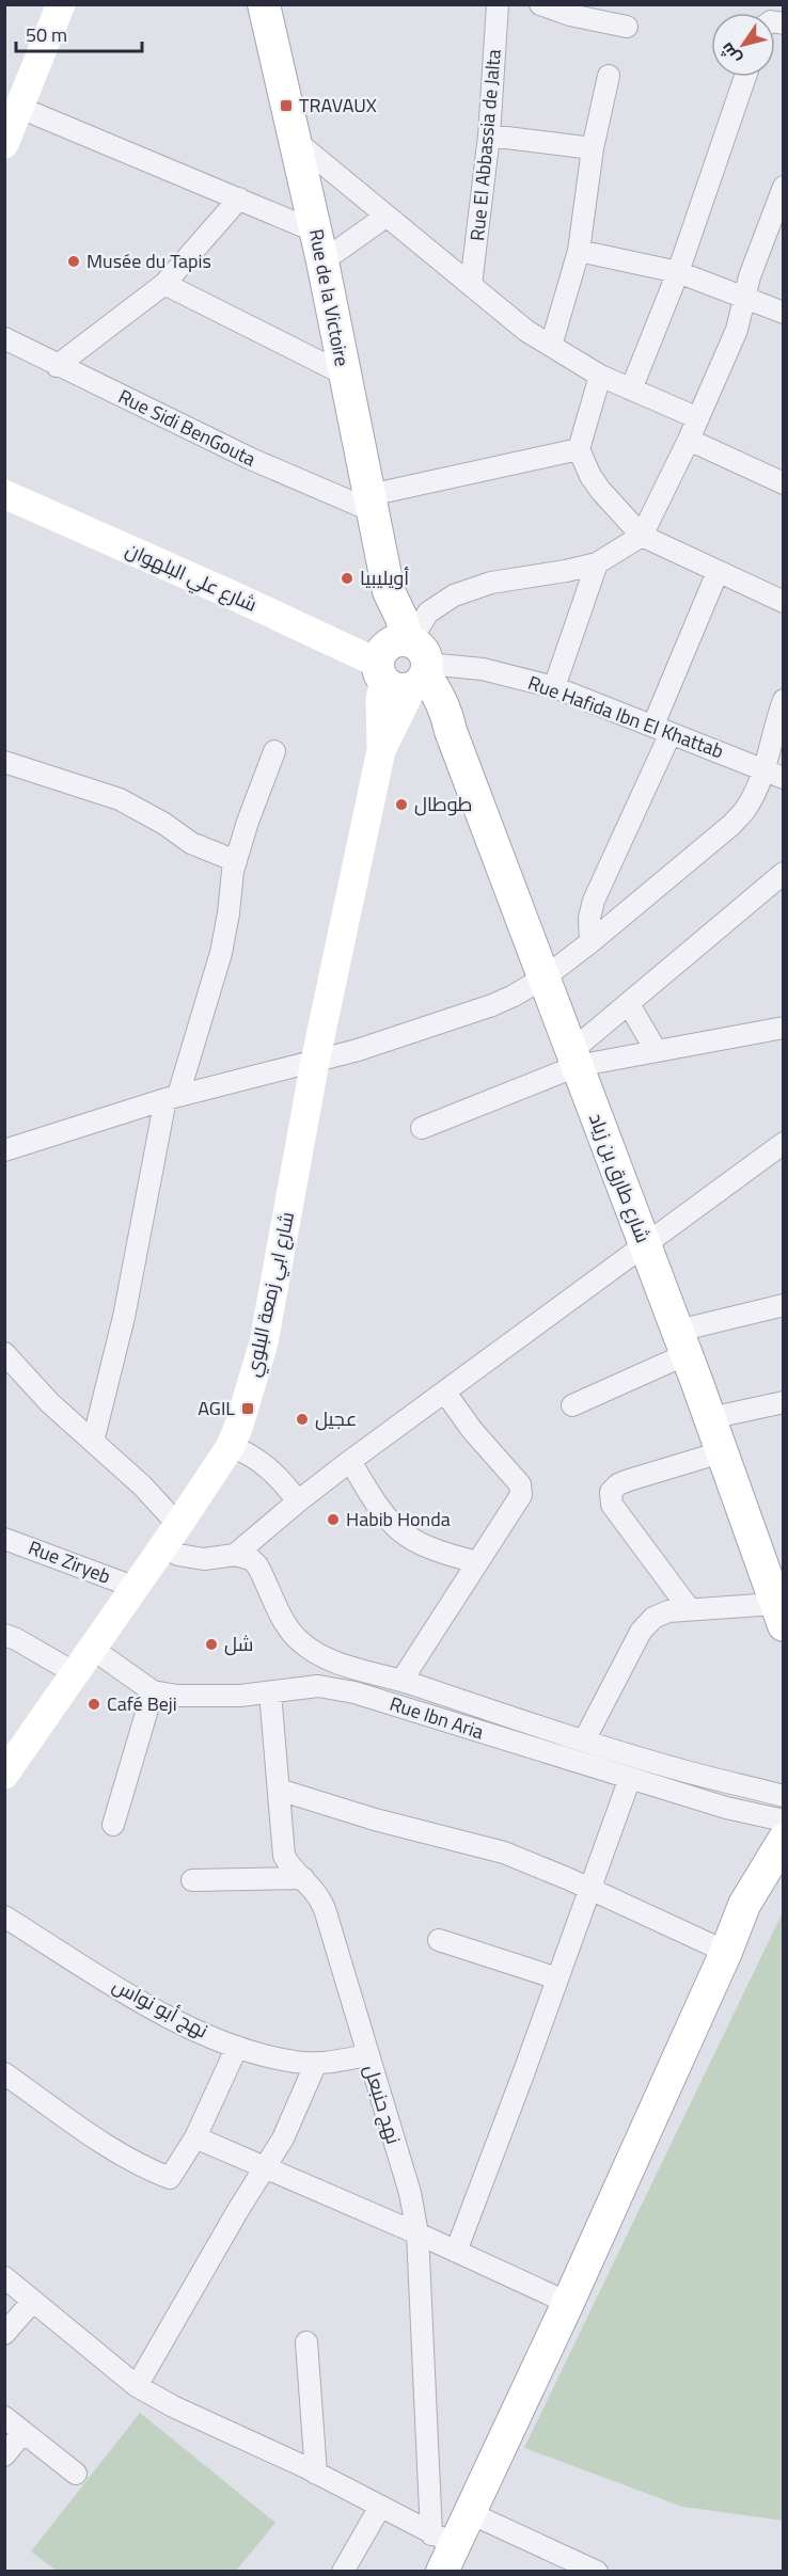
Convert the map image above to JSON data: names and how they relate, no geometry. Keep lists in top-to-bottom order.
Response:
{
  "streets": {
    "main road": [
      "Rue de la Victoire",
      "شارع علي البلهوان",
      "شارع طارق بن زياد",
      "شارع ابي زمعة البلوي"
    ],
    "street": [
      "Rue El Abbassia de Jalta",
      "Rue Sidi BenGouta",
      "Rue Hafida Ibn El Khattab",
      "Rue Ziryeb",
      "Rue Ibn Aria",
      "نهج أبو نواس",
      "نهج حنبعل"
    ]
  },
  "crossings": [
    ["Rue de la Victoire", "Rue Sidi BenGouta"],
    ["Rue de la Victoire", "شارع علي البلهوان"],
    ["Rue de la Victoire", "Rue Hafida Ibn El Khattab"],
    ["Rue de la Victoire", "شارع طارق بن زياد"],
    ["Rue de la Victoire", "شارع ابي زمعة البلوي"],
    ["شارع علي البلهوان", "Rue Hafida Ibn El Khattab"],
    ["شارع علي البلهوان", "شارع طارق بن زياد"],
    ["شارع علي البلهوان", "شارع ابي زمعة البلوي"],
    ["Rue Hafida Ibn El Khattab", "شارع طارق بن زياد"],
    ["Rue Hafida Ibn El Khattab", "شارع ابي زمعة البلوي"],
    ["شارع طارق بن زياد", "شارع ابي زمعة البلوي"],
    ["شارع ابي زمعة البلوي", "Rue Ziryeb"],
    ["شارع ابي زمعة البلوي", "Rue Ibn Aria"],
    ["Rue Ibn Aria", "نهج حنبعل"],
    ["نهج أبو نواس", "نهج حنبعل"]
  ],
  "places": {
    "transit": ["TRAVAUX", "AGIL"],
    "other": [
      "Musée du Tapis",
      "أويليبيا",
      "طوطال",
      "عجيل",
      "Habib Honda",
      "شل",
      "Café Beji"
    ]
  },
  "scale_bar": "50 m",
  "north": "bottom left"
}
